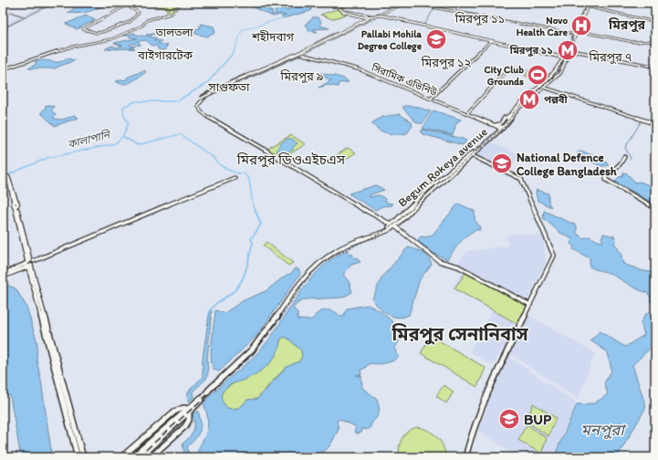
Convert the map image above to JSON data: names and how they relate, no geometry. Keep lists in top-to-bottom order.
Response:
{
  "streets": {
    "street": ["সিরামিক এভিনিউ", "Begum Rokeya avenue"]
  },
  "crossings": [
    ["সিরামিক এভিনিউ", "Begum Rokeya avenue"]
  ],
  "districts": [
    "মিরপুর ১১",
    "মিরপুর",
    "তালতলা",
    "শহীদবাগ",
    "বাইগারটেক",
    "মিরপুর ৭",
    "মিরপুর ১২",
    "মিরপুর ৯",
    "সাগুফতা",
    "মিরপুর ডিওএইচএস",
    "মিরপুর সেনানিবাস"
  ],
  "water": ["কালাপানি", "মনপুরা"],
  "places": {
    "hospital": ["Novo Health Care"],
    "school or university": ["Pallabi Mohila Degree College", "National Defence College Bangladesh", "BUP"],
    "metro station": ["মিরপুর ১১", "পল্লবী"],
    "sports": ["City Club Grounds"]
  }
}
